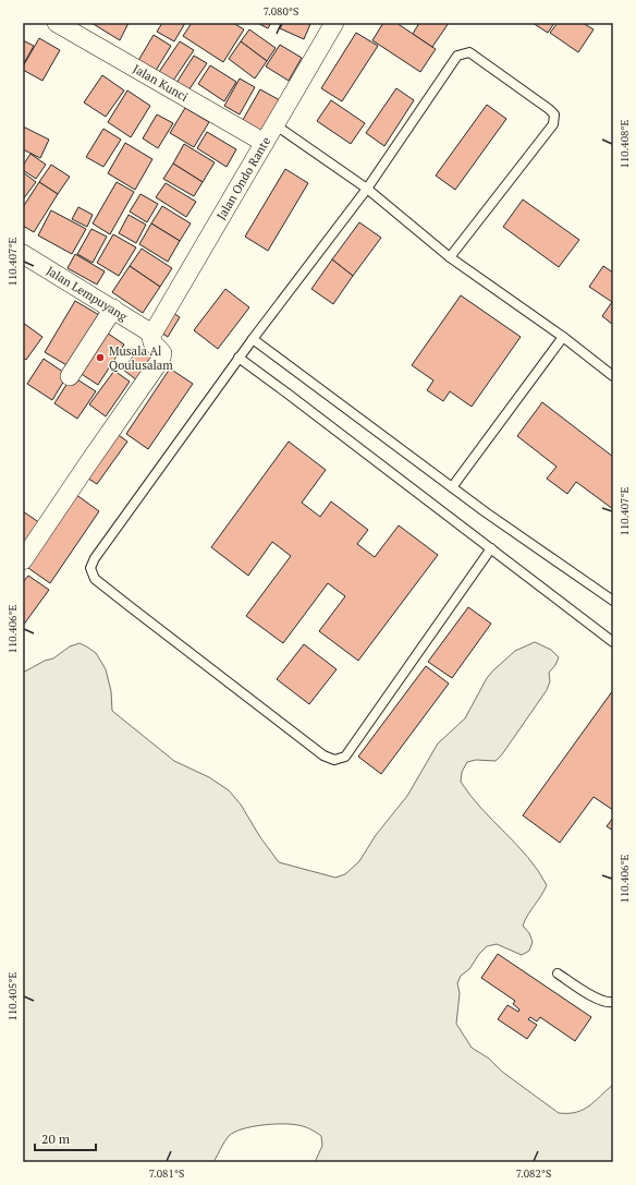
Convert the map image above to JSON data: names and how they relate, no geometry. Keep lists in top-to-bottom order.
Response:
{
  "streets": {
    "street": ["Jalan Kunci", "Jalan Ondo Rante", "Jalan Lempuyang"]
  },
  "crossings": [
    ["Jalan Kunci", "Jalan Ondo Rante"],
    ["Jalan Ondo Rante", "Jalan Lempuyang"]
  ],
  "places": ["Musala Al Qoulusalam"],
  "scale_bar": "20 m",
  "coordinates": [
    "7.080°S",
    "110.408°E",
    "110.407°E",
    "110.406°E",
    "110.405°E",
    "7.081°S",
    "7.082°S"
  ]
}
